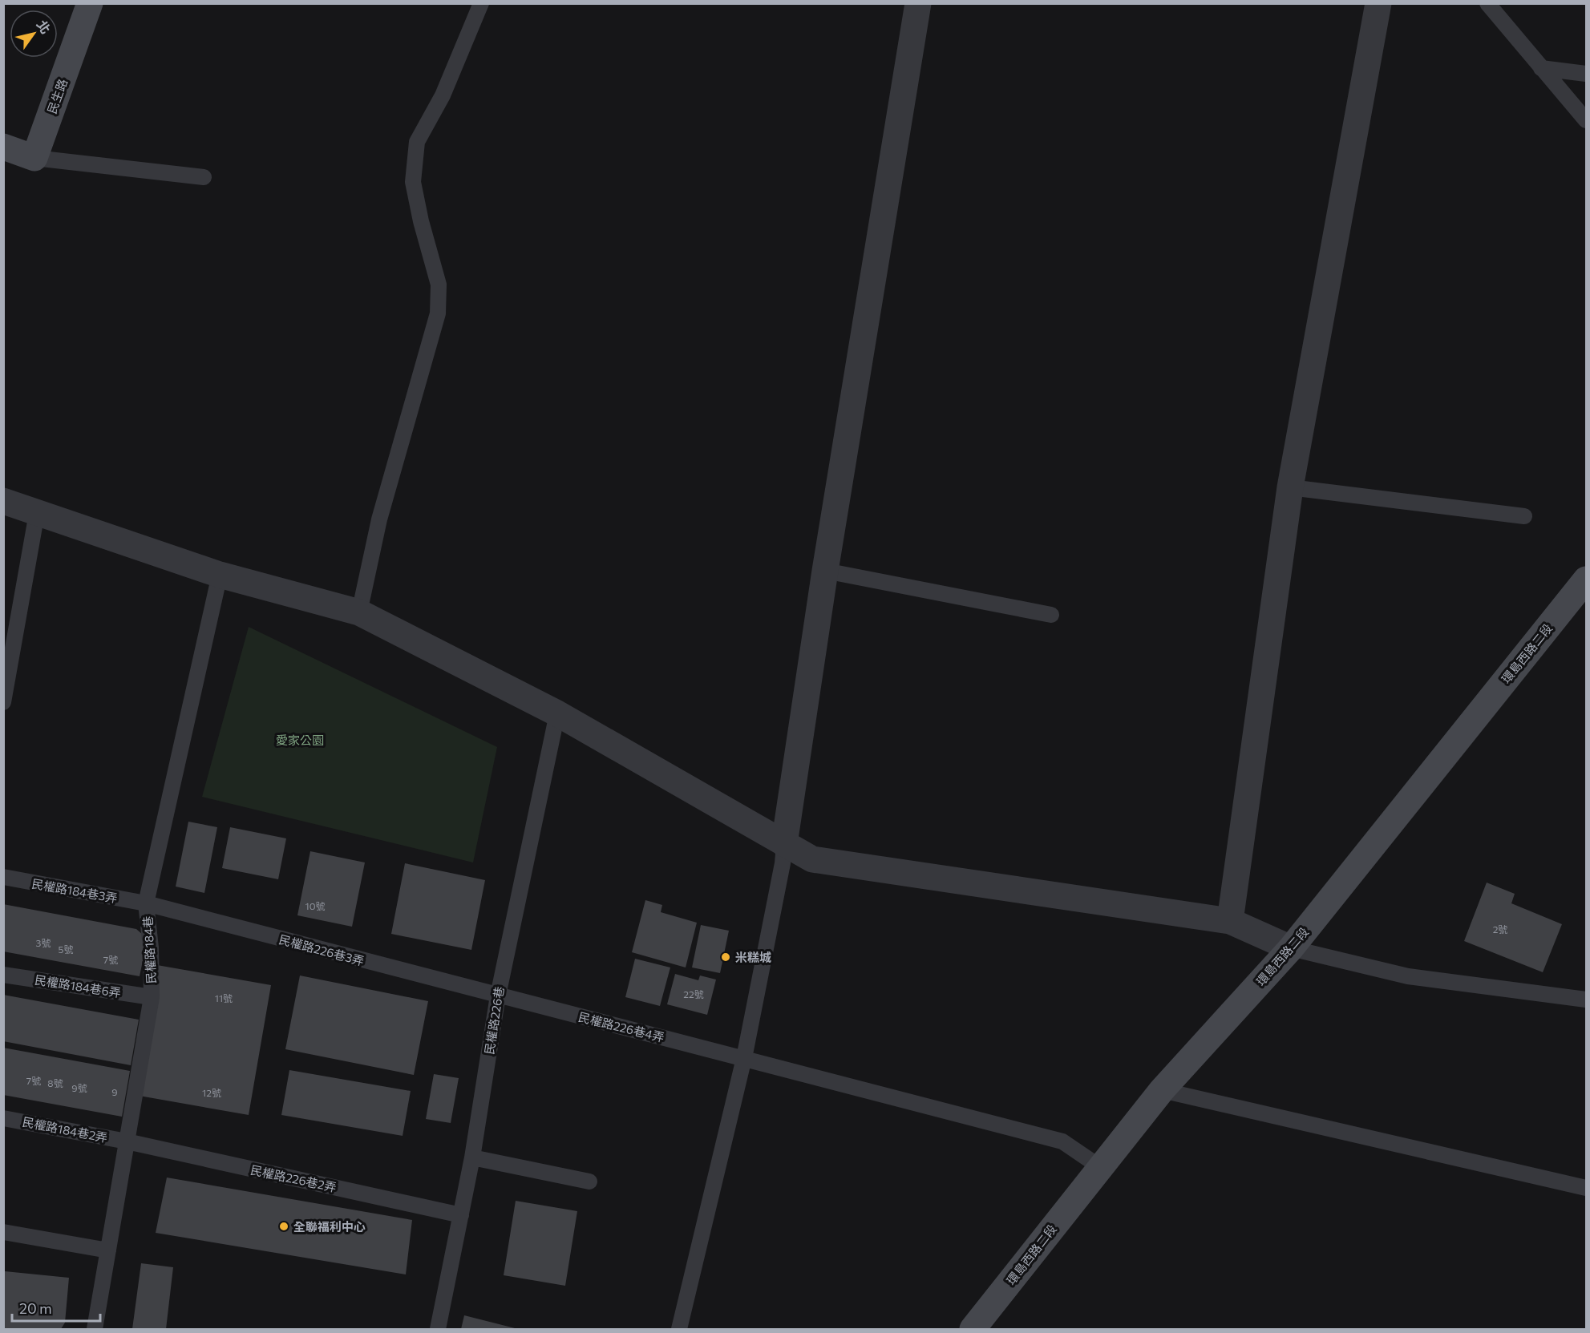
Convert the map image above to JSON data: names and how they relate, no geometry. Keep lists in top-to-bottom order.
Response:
{
  "streets": {
    "main road": ["民生路", "環島西路二段"],
    "lane": [
      "民權路184巷3弄",
      "民權路184巷",
      "民權路226巷3弄",
      "民權路184巷6弄",
      "民權路226巷",
      "民權路226巷4弄",
      "民權路184巷2弄",
      "民權路226巷2弄"
    ]
  },
  "crossings": [
    ["環島西路二段", "民權路226巷4弄"],
    ["民權路184巷3弄", "民權路184巷"],
    ["民權路184巷3弄", "民權路226巷3弄"],
    ["民權路184巷", "民權路226巷3弄"],
    ["民權路184巷", "民權路184巷6弄"],
    ["民權路184巷", "民權路184巷2弄"],
    ["民權路184巷", "民權路226巷2弄"],
    ["民權路226巷3弄", "民權路226巷"],
    ["民權路226巷3弄", "民權路226巷4弄"],
    ["民權路226巷", "民權路226巷4弄"],
    ["民權路226巷", "民權路226巷2弄"],
    ["民權路184巷2弄", "民權路226巷2弄"]
  ],
  "parks": ["愛家公園"],
  "places": ["米糕城", "全聯福利中心"],
  "house_numbers": [
    "10號",
    "2號",
    "3號",
    "5號",
    "7號",
    "22號",
    "11號",
    "7號",
    "8號",
    "9號",
    "9",
    "12號"
  ],
  "scale_bar": "20 m",
  "north": "top right"
}
